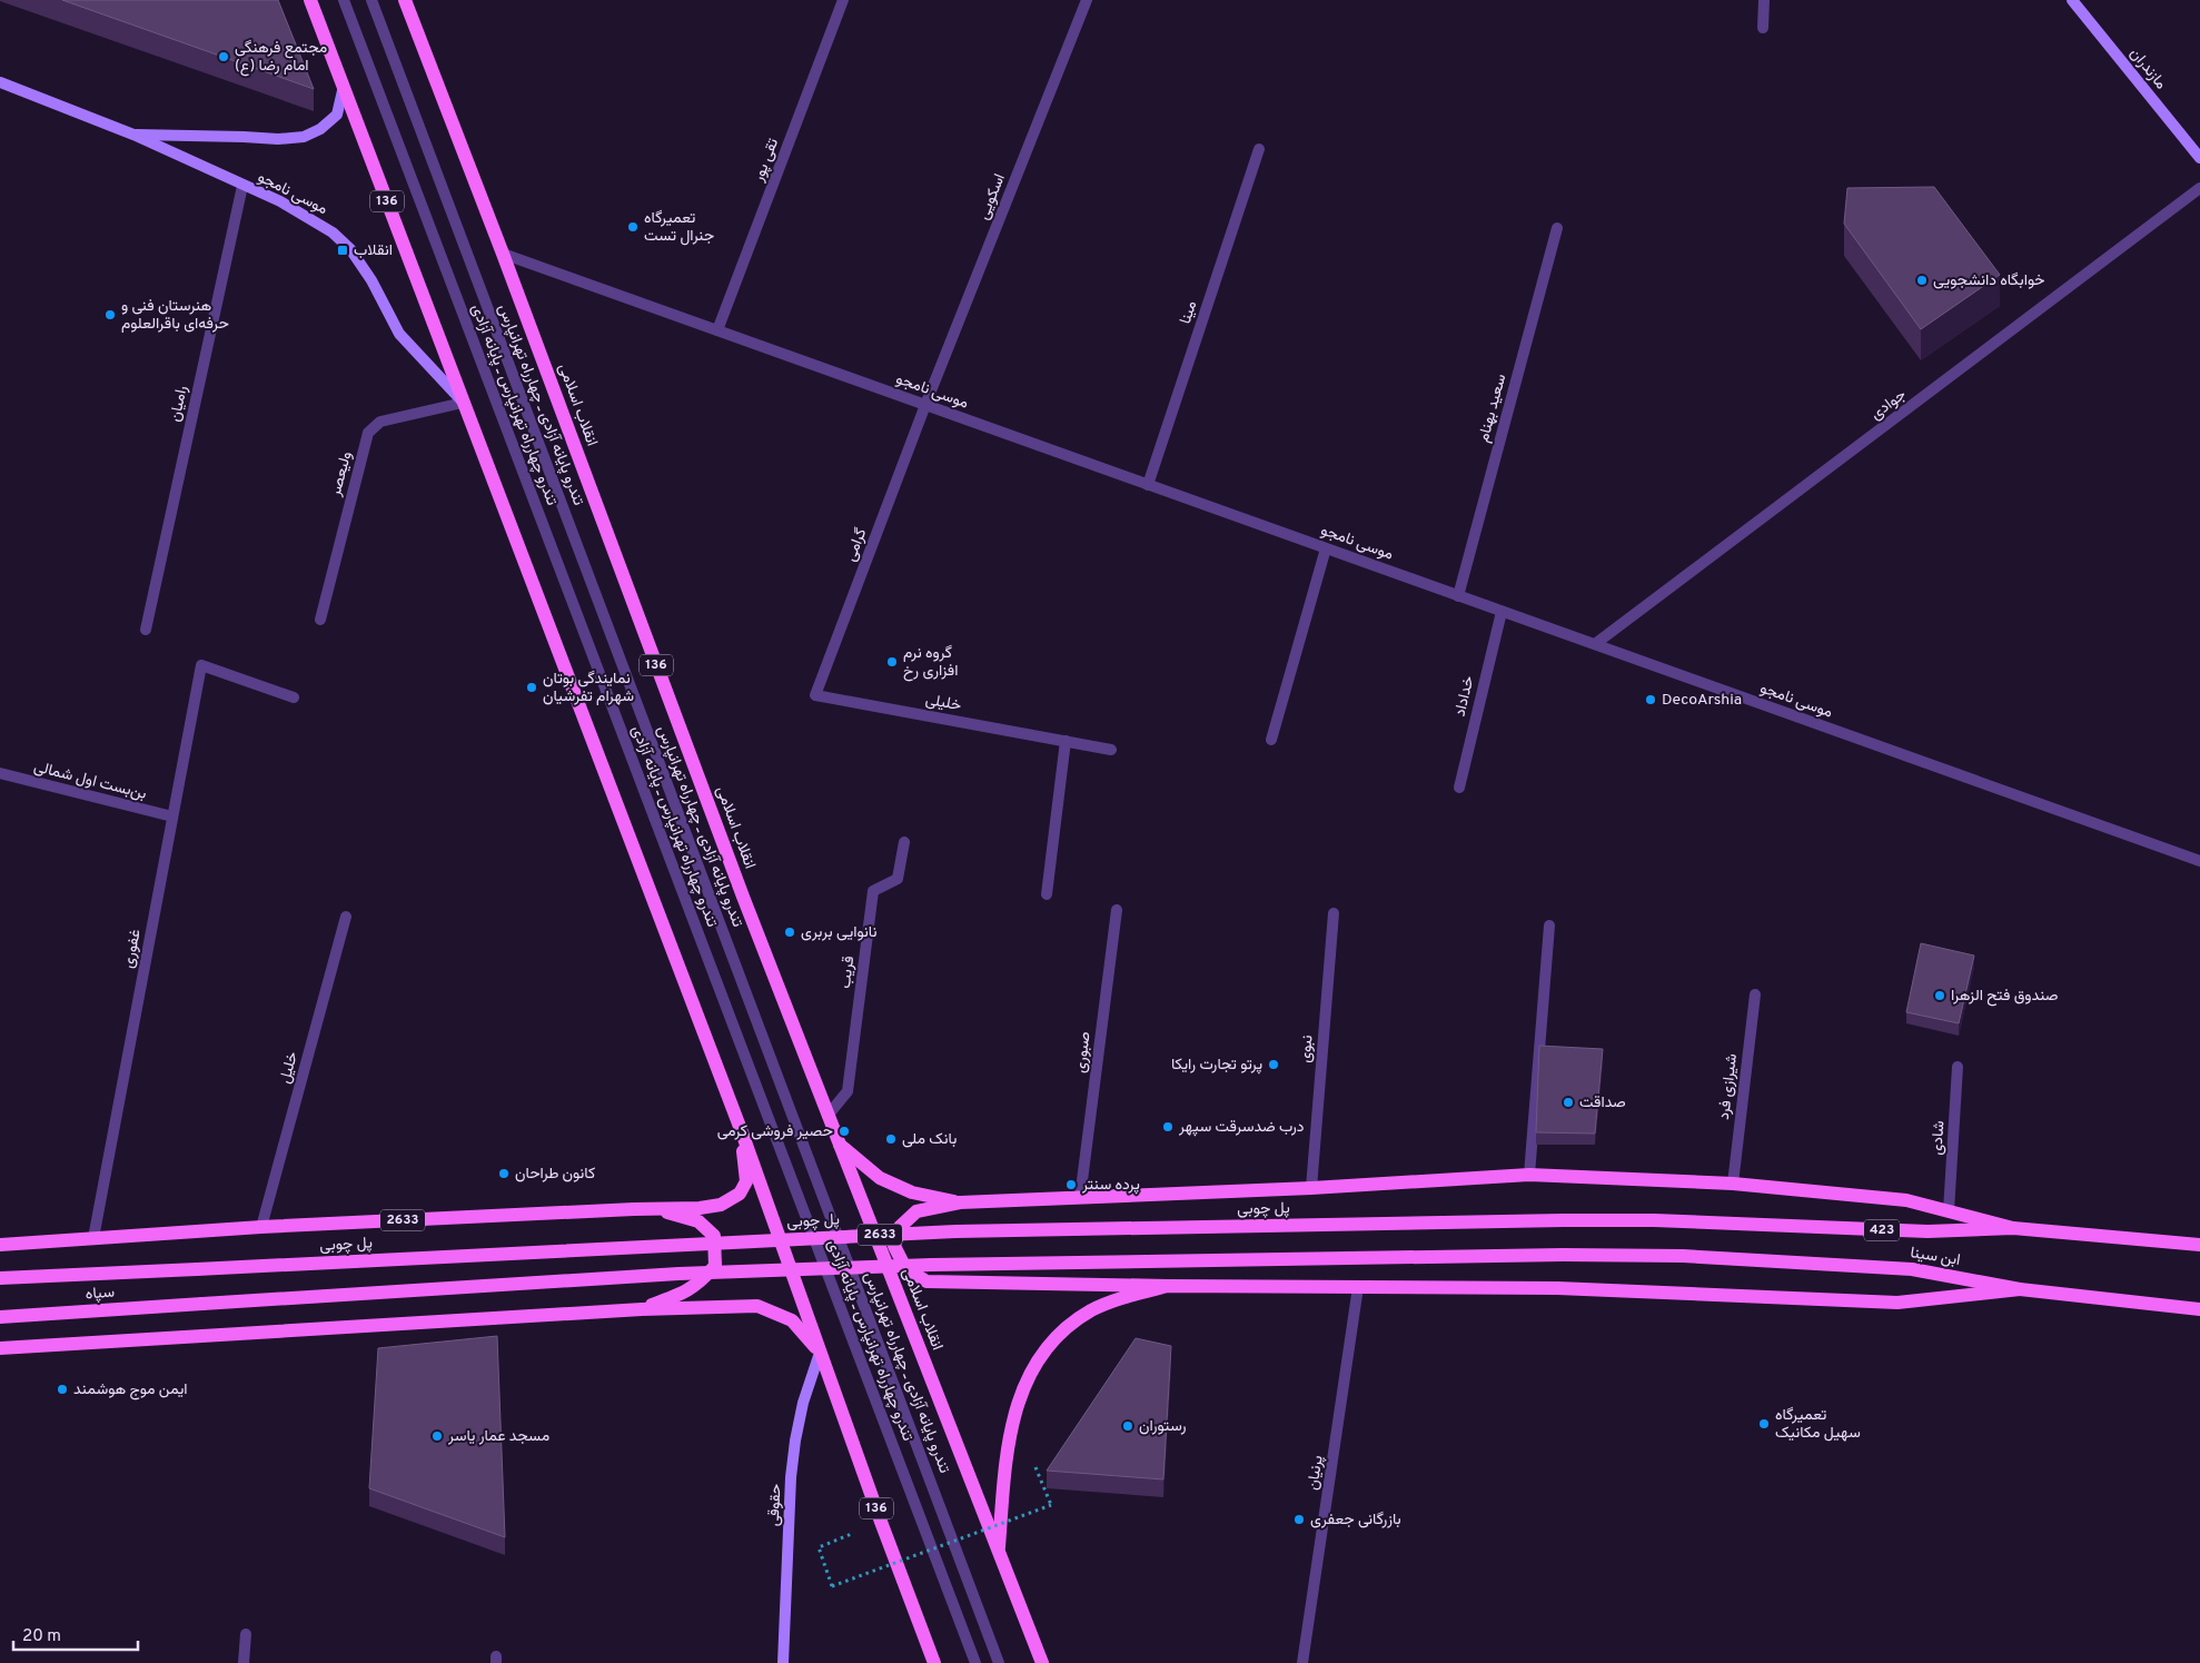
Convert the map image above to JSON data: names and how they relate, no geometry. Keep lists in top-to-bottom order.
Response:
{
  "streets": {
    "main road": [
      "مازندران",
      "موسی نامجو",
      "136",
      "انقلاب اسلامی",
      "پل چوبی",
      "2633",
      "423",
      "ابن سینا",
      "سپاه",
      "حقوقی"
    ],
    "street": [
      "تقی پور",
      "اسکویی",
      "مینا",
      "رامیان",
      "تندرو چهارراه تهرانپارس ـ پایانه آزادی",
      "تندرو پایانه آزادی ـ چهارراه تهرانپارس",
      "جوادی",
      "سعید بهنام",
      "ولیعصر",
      "گرامی",
      "خداداد",
      "خلیلی",
      "بن‌بست اول شمالی",
      "غفوری",
      "قریب",
      "نبوی",
      "صبوری",
      "خلیل",
      "شیرازی فرد",
      "شادی",
      "پرنیان"
    ]
  },
  "crossings": [
    ["تقی پور", "موسی نامجو"],
    ["موسی نامجو", "اسکویی"],
    ["موسی نامجو", "136"],
    ["موسی نامجو", "مینا"],
    ["موسی نامجو", "رامیان"],
    ["موسی نامجو", "انقلاب اسلامی"],
    ["موسی نامجو", "جوادی"],
    ["موسی نامجو", "سعید بهنام"],
    ["موسی نامجو", "ولیعصر"],
    ["موسی نامجو", "گرامی"],
    ["موسی نامجو", "خداداد"],
    ["اسکویی", "گرامی"],
    ["136", "ولیعصر"],
    ["136", "2633"],
    ["136", "حقوقی"],
    ["انقلاب اسلامی", "قریب"],
    ["گرامی", "خلیلی"],
    ["بن‌بست اول شمالی", "غفوری"],
    ["غفوری", "2633"],
    ["خلیل", "2633"],
    ["پل چوبی", "ابن سینا"],
    ["پل چوبی", "سپاه"],
    ["ابن سینا", "سپاه"]
  ],
  "places": {
    "other": [
      "مجتمع فرهنگی امام رضا (ع)",
      "تعمیرگاه جنرال تست",
      "خوابگاه دانشجویی",
      "هنرستان فنی و حرفه‌ای باقرالعلوم",
      "گروه نرم افزاری رخ",
      "نمایندگی بوتان شهرام تفرشیان",
      "DecoArshia",
      "نانوایی بربری",
      "صندوق فتح الزهرا",
      "پرتو تجارت رایکا",
      "صداقت",
      "درب ضدسرقت سپهر",
      "حصیر فروشی کرمی",
      "بانک ملی",
      "کانون طراحان",
      "پرده سنتر",
      "ایمن موج هوشمند",
      "تعمیرگاه سهیل مکانیک",
      "رستوران",
      "مسجد عمار یاسر",
      "بازرگانی جعفری"
    ],
    "transit": ["انقلاب"]
  },
  "scale_bar": "20 m"
}
